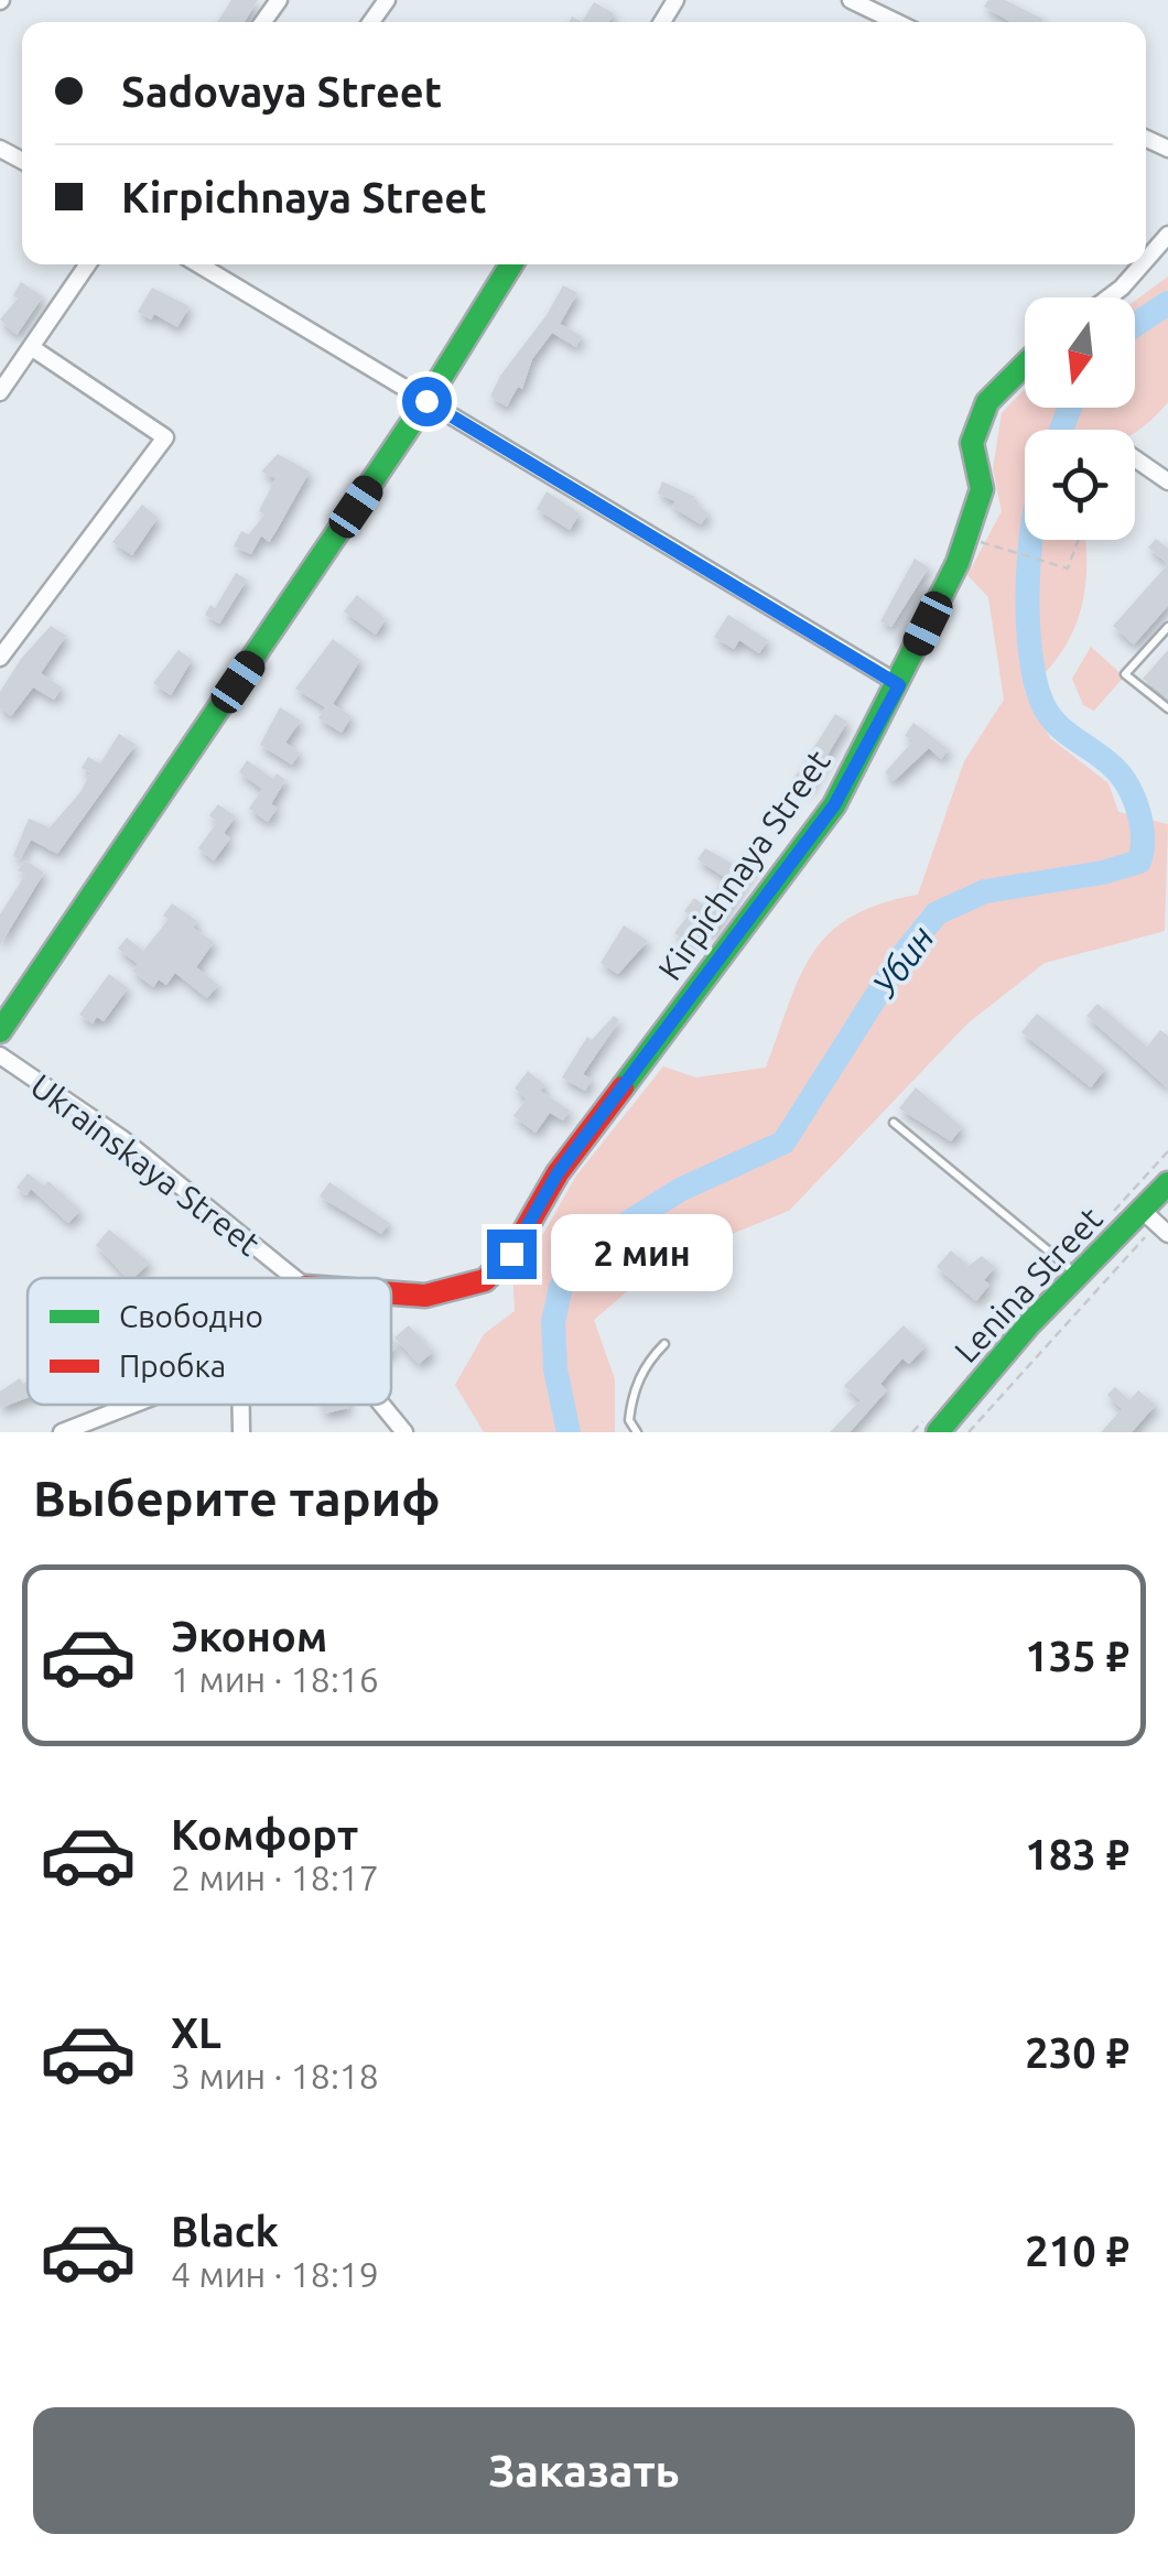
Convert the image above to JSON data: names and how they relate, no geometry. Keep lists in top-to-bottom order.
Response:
{
  "streets": {
    "street": ["Kirpichnaya Street", "Ukrainskaya Street", "Lenina Street"]
  },
  "water": ["Убин"],
  "legend": ["Свободно", "Пробка"],
  "north": "bottom",
  "page": {
    "banner": ["Sadovaya Street", "Kirpichnaya Street"],
    "bubble": "2 мин",
    "heading": "Выберите тариф",
    "list": [
      {
        "name": "Эконом",
        "note": "1 мин · 18:16",
        "value": "135 ₽"
      },
      {
        "name": "Комфорт",
        "note": "2 мин · 18:17",
        "value": "183 ₽"
      },
      {
        "name": "XL",
        "note": "3 мин · 18:18",
        "value": "230 ₽"
      },
      {
        "name": "Black",
        "note": "4 мин · 18:19",
        "value": "210 ₽"
      }
    ],
    "buttons": "Заказать"
  }
}
